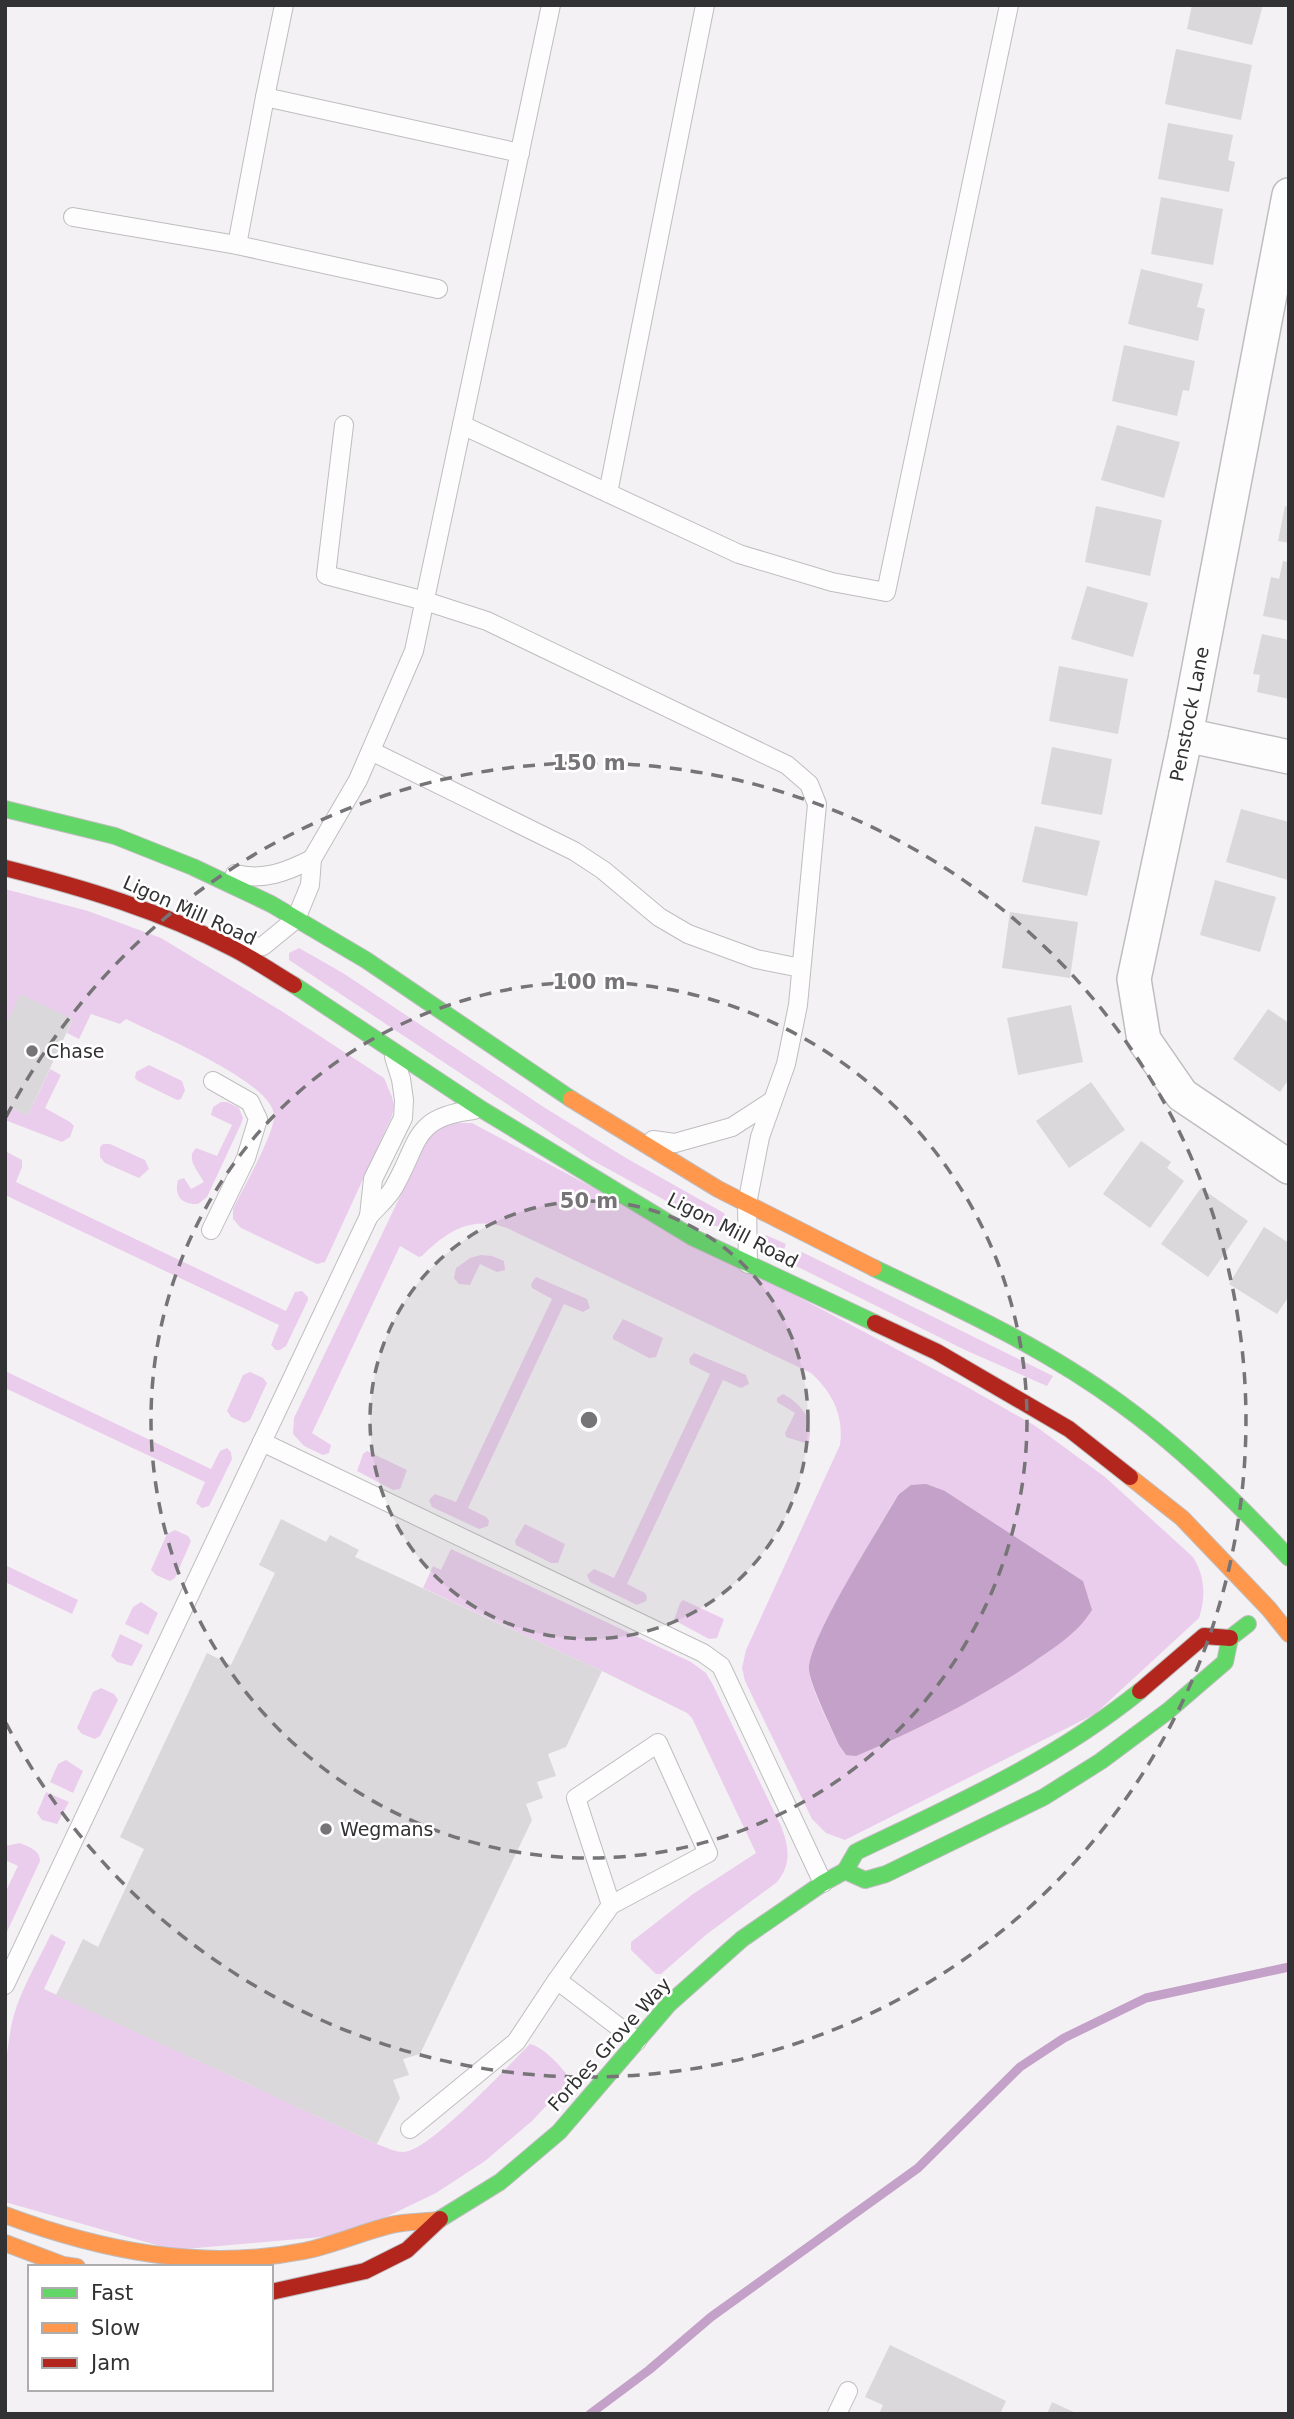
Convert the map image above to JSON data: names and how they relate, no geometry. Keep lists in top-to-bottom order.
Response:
{
  "streets": {
    "main road": ["Ligon Mill Road", "Forbes Grove Way"],
    "street": ["Penstock Lane"]
  },
  "crossings": [
    ["Ligon Mill Road", "Forbes Grove Way"]
  ],
  "places": ["Chase", "Wegmans"],
  "legend": ["Fast", "Slow", "Jam"],
  "rings": ["150 m", "100 m", "50 m"]
}
